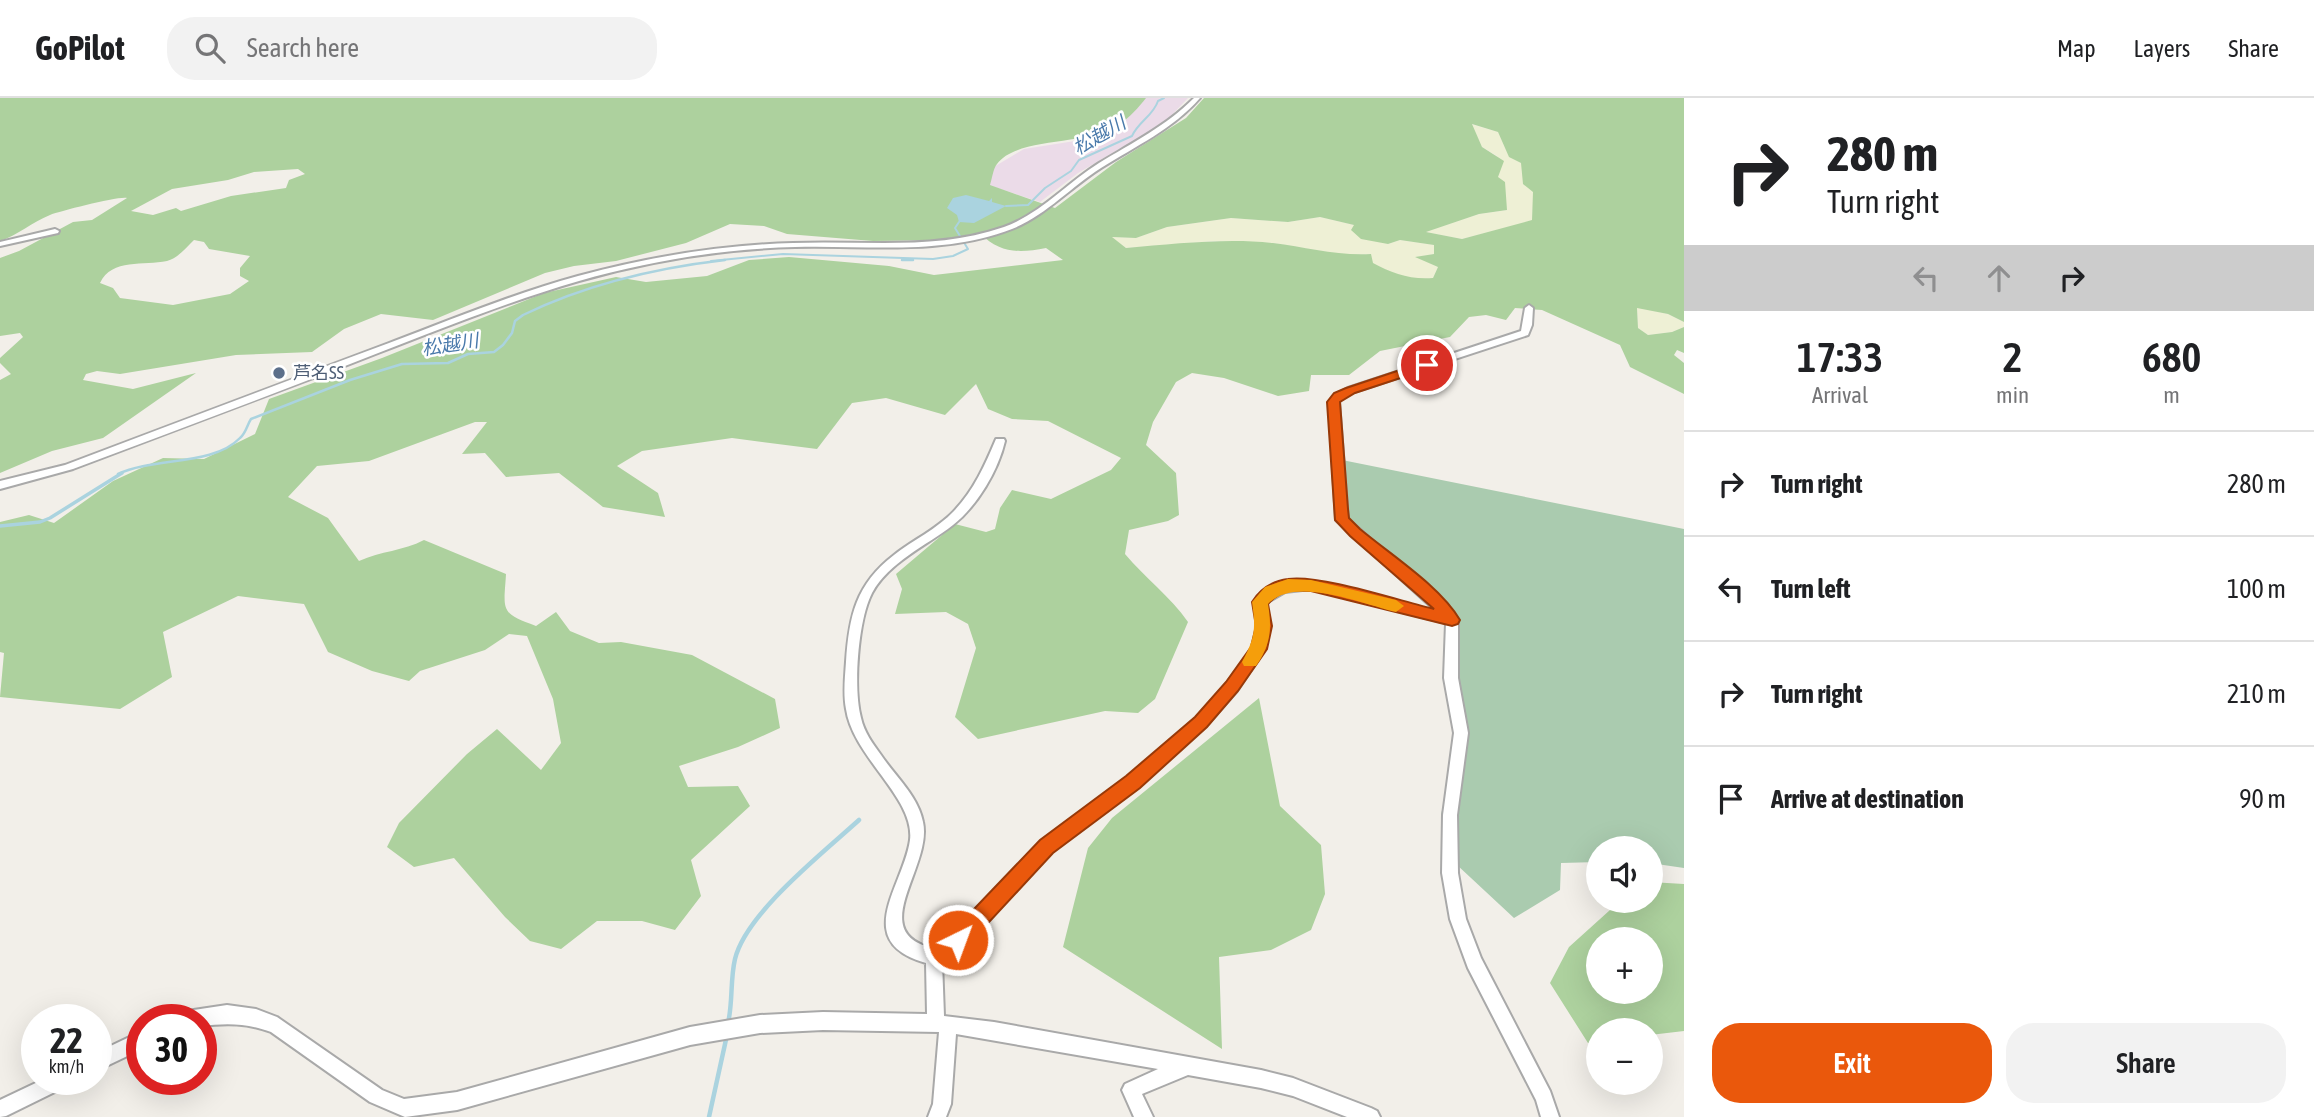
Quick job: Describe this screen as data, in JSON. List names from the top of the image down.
{
  "water": ["松越川"],
  "places": ["芦名SS"],
  "page": {
    "header": "GoPilot",
    "search": "Search here",
    "nav": ["Map", "Layers", "Share"],
    "turn": ["280 m", "Turn right"],
    "eta": [
      "17:33",
      "Arrival",
      "2",
      "min",
      "680",
      "m"
    ],
    "list": [
      {
        "name": "Turn right",
        "value": "280 m"
      },
      {
        "name": "Turn left",
        "value": "100 m"
      },
      {
        "name": "Turn right",
        "value": "210 m"
      },
      {
        "name": "Arrive at destination",
        "value": "90 m"
      }
    ],
    "map_buttons": ["+", "−"],
    "speed": "22 km/h",
    "limit": "30",
    "buttons": ["Exit", "Share"]
  }
}
